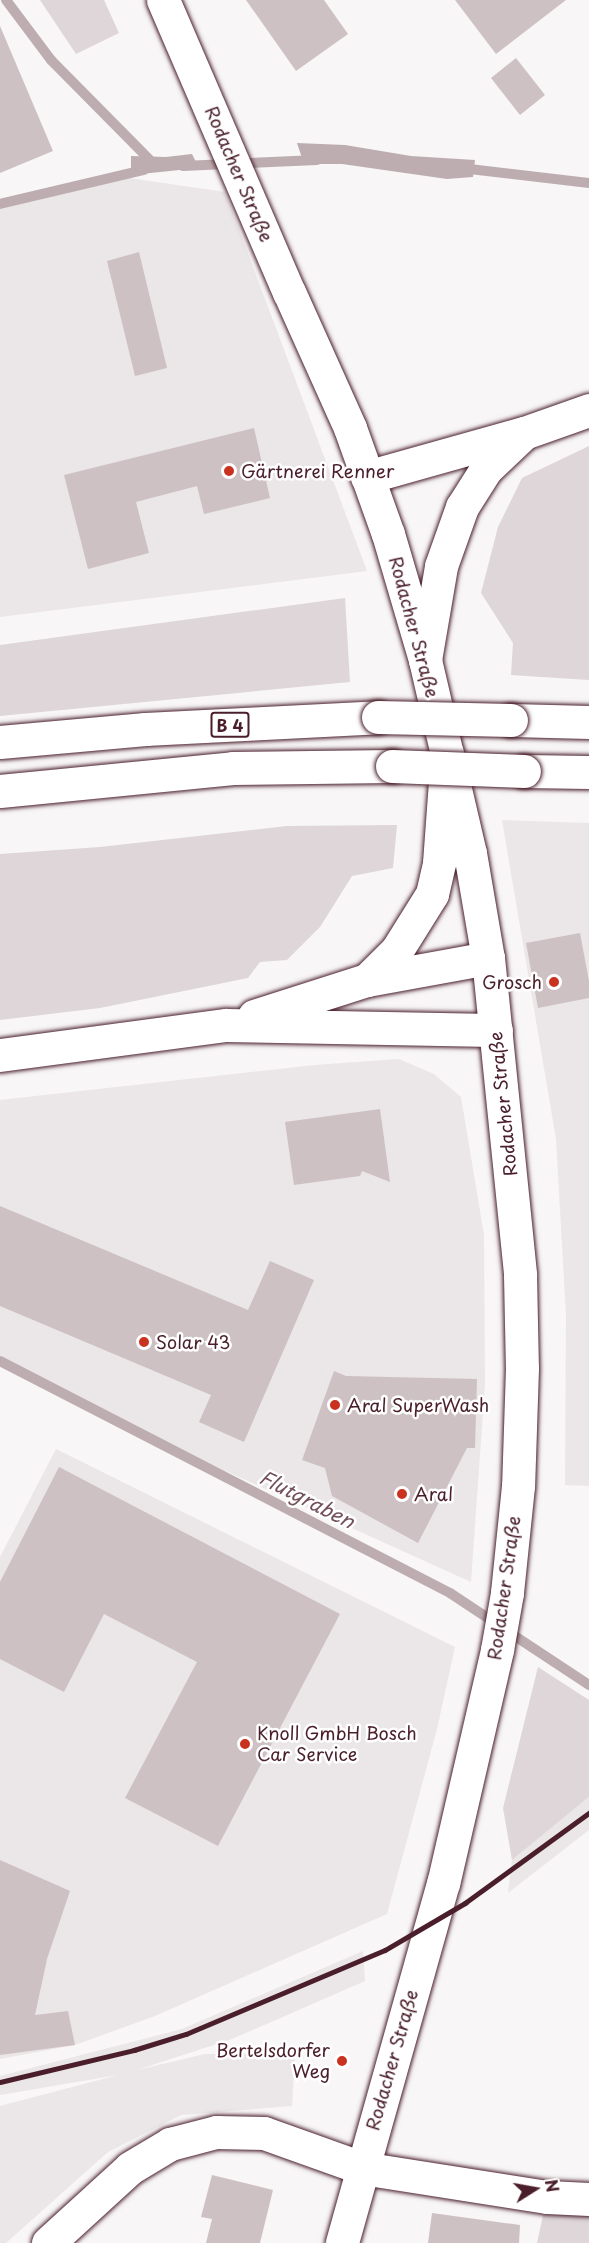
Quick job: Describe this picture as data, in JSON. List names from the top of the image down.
{
  "streets": {
    "main road": ["Rodacher Straße", "B 4"]
  },
  "water": ["Flutgraben"],
  "places": [
    "Gärtnerei Renner",
    "Grosch",
    "Solar 43",
    "Aral SuperWash",
    "Aral",
    "Knoll GmbH Bosch Car Service",
    "Bertelsdorfer Weg"
  ],
  "north": "right"
}
